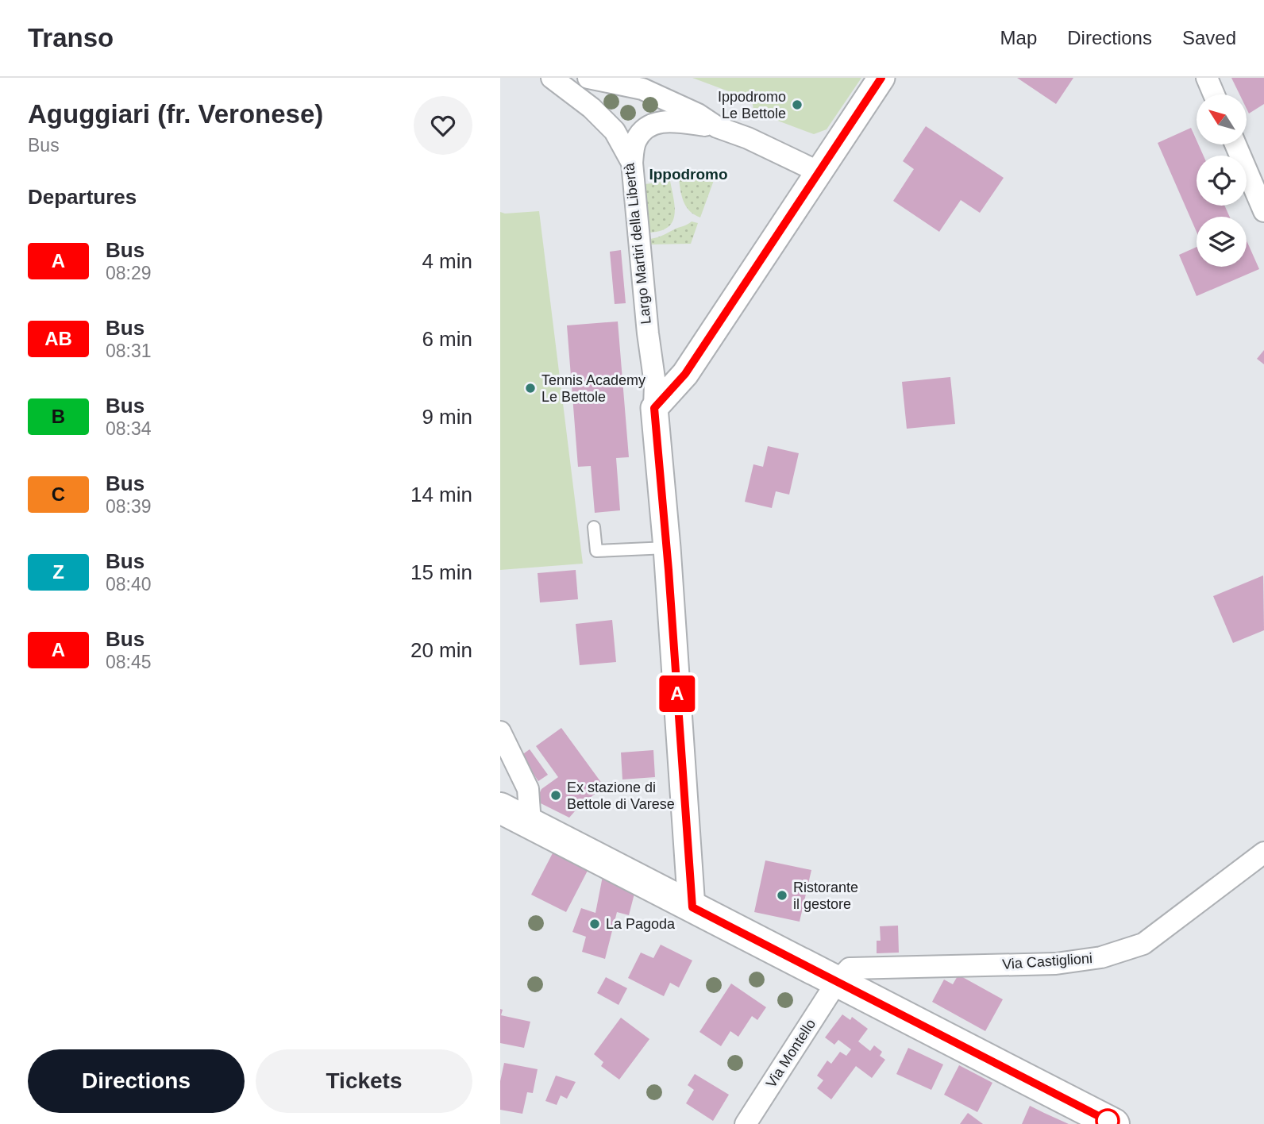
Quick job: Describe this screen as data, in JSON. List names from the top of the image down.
{
  "streets": {
    "street": ["Largo Martiri della Libertà", "Via Castiglioni", "Via Montello"]
  },
  "crossings": [
    ["Via Castiglioni", "Via Montello"]
  ],
  "districts": ["Ippodromo"],
  "places": [
    "Ippodromo Le Bettole",
    "Tennis Academy Le Bettole",
    "Ex stazione di Bettole di Varese",
    "Ristorante il gestore",
    "La Pagoda"
  ],
  "lines": ["bus line A"],
  "north": "top left",
  "page": {
    "header": "Transo",
    "nav": ["Map", "Directions", "Saved"],
    "heading": [
      ["Aguggiari (fr. Veronese)", "Bus"],
      "Departures"
    ],
    "on_map": "A",
    "list": [
      {
        "mark": "A",
        "name": "Bus",
        "note": "08:29",
        "value": "4 min"
      },
      {
        "mark": "AB",
        "name": "Bus",
        "note": "08:31",
        "value": "6 min"
      },
      {
        "mark": "B",
        "name": "Bus",
        "note": "08:34",
        "value": "9 min"
      },
      {
        "mark": "C",
        "name": "Bus",
        "note": "08:39",
        "value": "14 min"
      },
      {
        "mark": "Z",
        "name": "Bus",
        "note": "08:40",
        "value": "15 min"
      },
      {
        "mark": "A",
        "name": "Bus",
        "note": "08:45",
        "value": "20 min"
      }
    ],
    "buttons": ["Directions", "Tickets"]
  }
}
